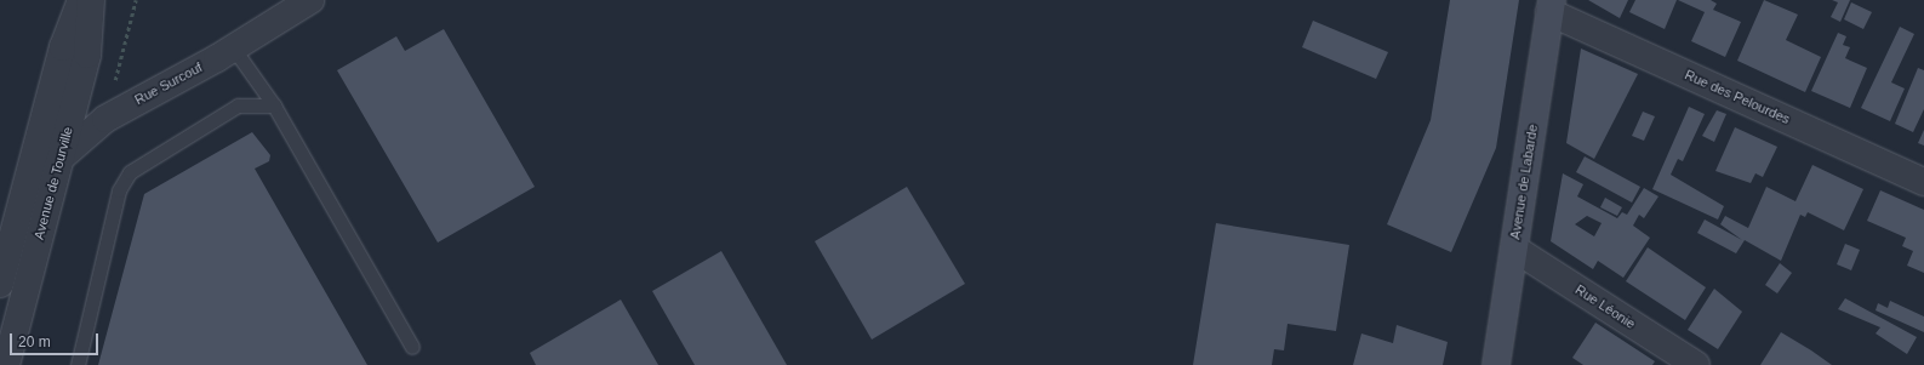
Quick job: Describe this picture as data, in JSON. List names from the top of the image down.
{
  "streets": {
    "main road": ["Avenue de Labarde"],
    "street": [
      "Rue Surcouf",
      "Rue des Pelourdes",
      "Avenue de Tourville",
      "Rue Léonie"
    ]
  },
  "crossings": [
    ["Rue Surcouf", "Avenue de Tourville"],
    ["Rue des Pelourdes", "Avenue de Labarde"],
    ["Avenue de Labarde", "Rue Léonie"]
  ],
  "scale_bar": "20 m"
}
